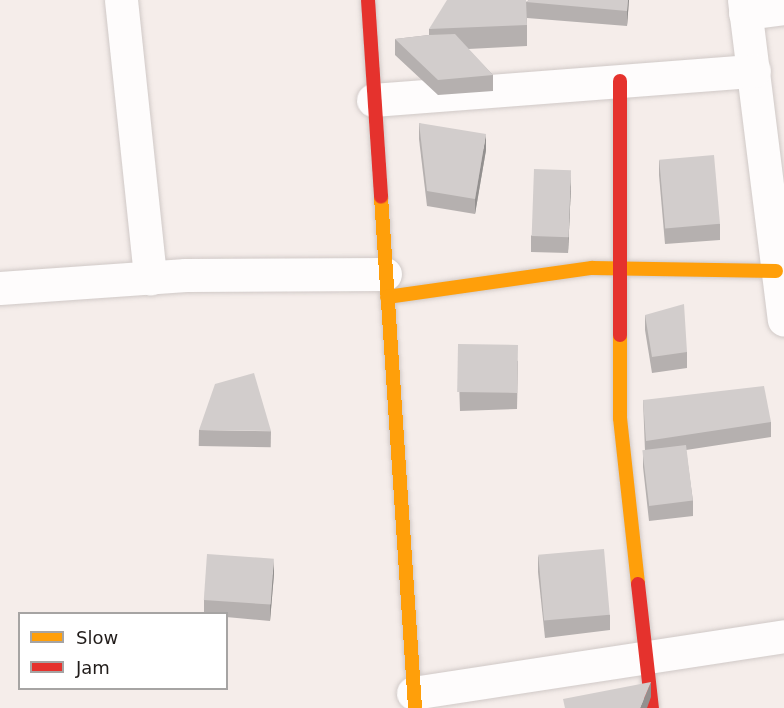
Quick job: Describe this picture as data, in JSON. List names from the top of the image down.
{
  "legend": ["Slow", "Jam"]
}
